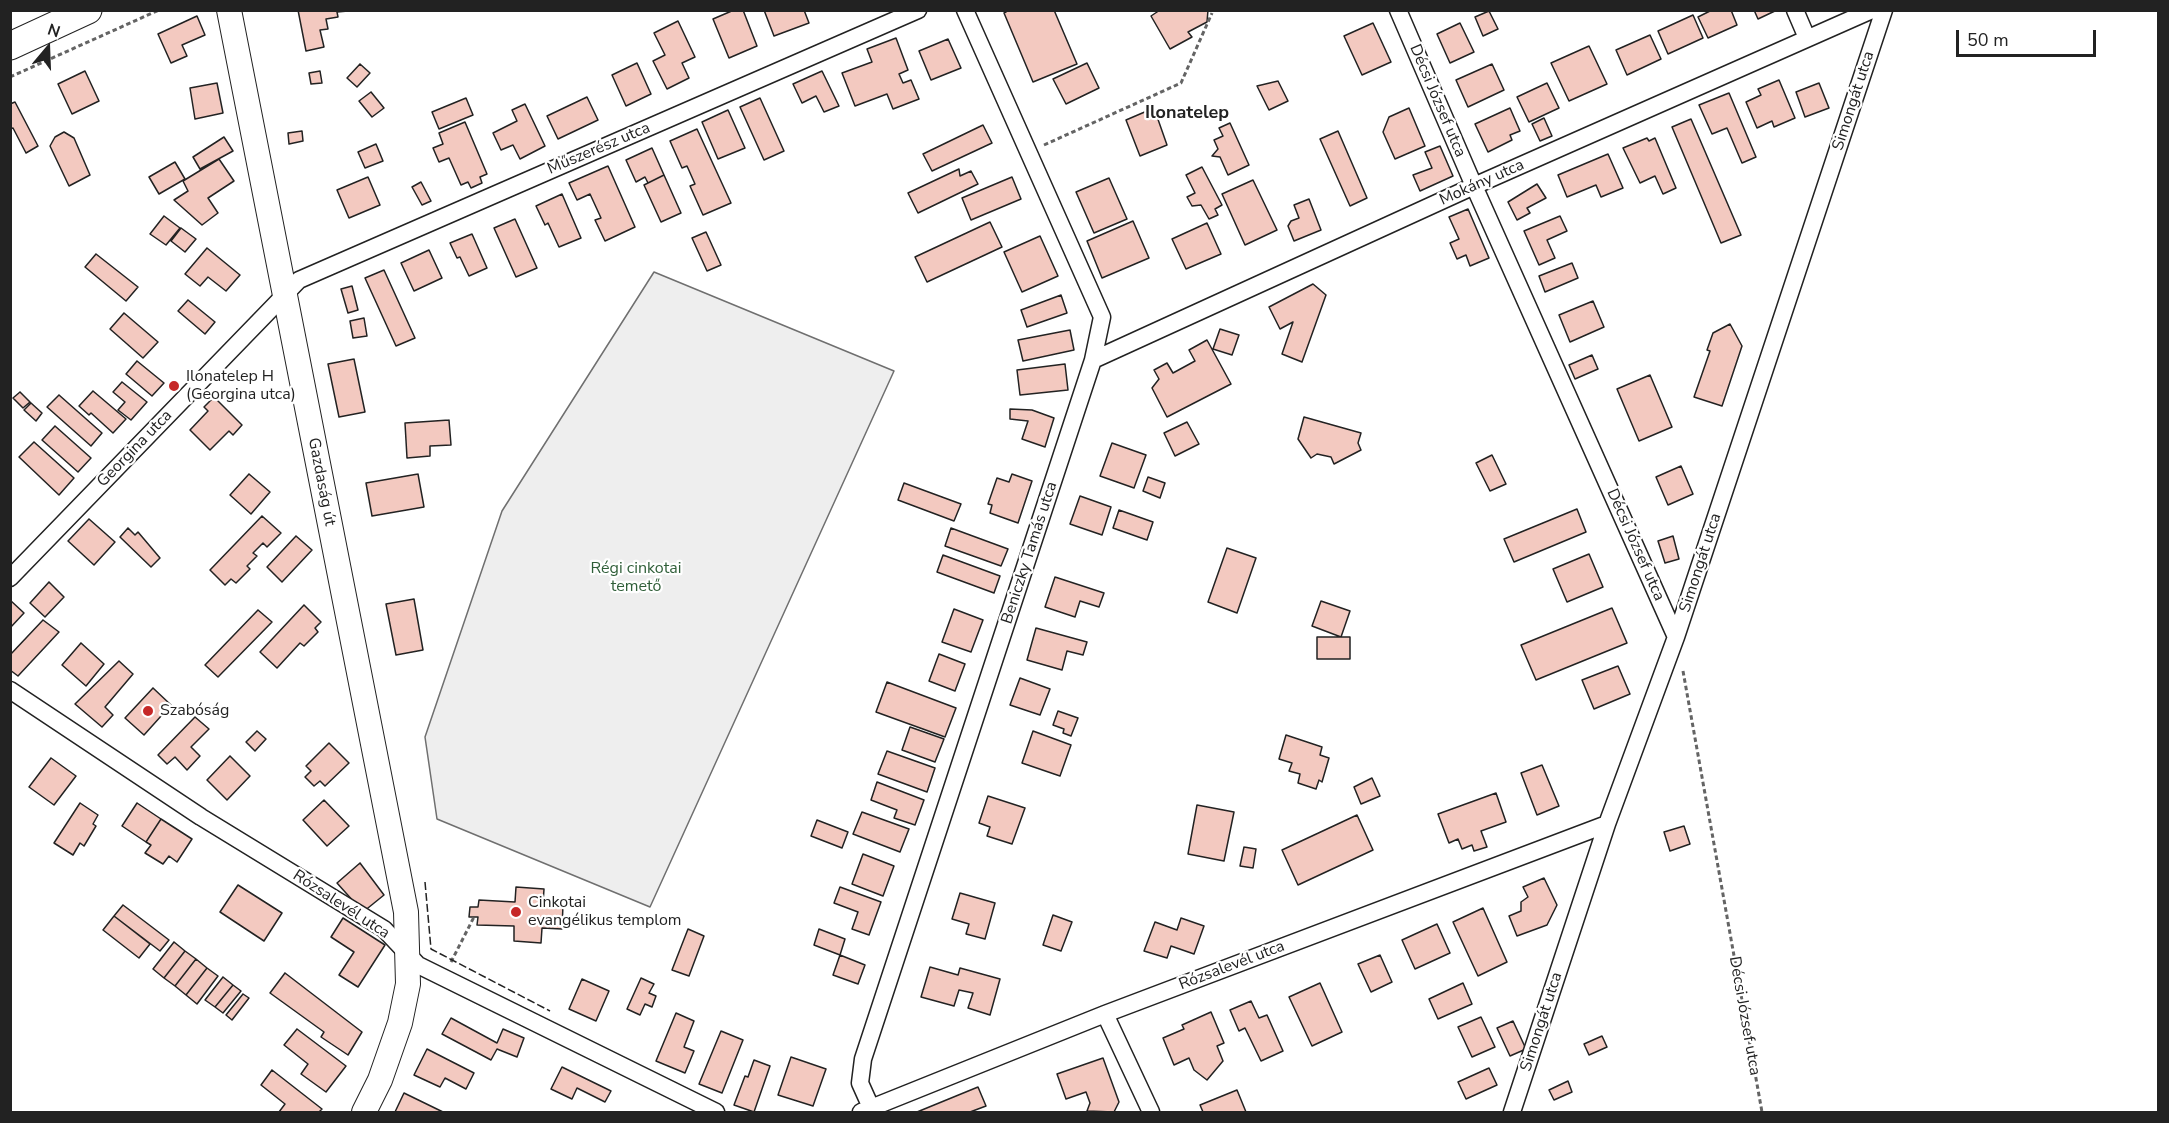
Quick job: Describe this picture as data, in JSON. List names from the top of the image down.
{
  "streets": {
    "street": [
      "Décsi József utca",
      "Simongát utca",
      "Műszerész utca",
      "Mokány utca",
      "Georgina utca",
      "Gazdaság út",
      "Beniczky Tamás utca",
      "Rózsalevél utca"
    ]
  },
  "crossings": [
    ["Décsi József utca", "Simongát utca"],
    ["Décsi József utca", "Mokány utca"],
    ["Simongát utca", "Rózsalevél utca"],
    ["Műszerész utca", "Georgina utca"],
    ["Műszerész utca", "Gazdaság út"],
    ["Mokány utca", "Beniczky Tamás utca"],
    ["Georgina utca", "Gazdaság út"],
    ["Gazdaság út", "Rózsalevél utca"],
    ["Beniczky Tamás utca", "Rózsalevél utca"]
  ],
  "districts": ["Ilonatelep"],
  "parks": ["Régi cinkotai temető"],
  "places": ["Ilonatelep H (Georgina utca)", "Szabóság", "Cinkotai evangélikus templom"],
  "scale_bar": "50 m",
  "north": "top"
}
